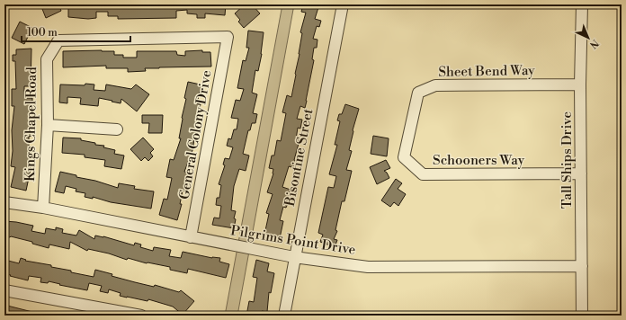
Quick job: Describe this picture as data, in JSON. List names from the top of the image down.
{
  "streets": {
    "street": [
      "Sheet Bend Way",
      "Kings Chapel Road",
      "General Colony Drive",
      "Bisontine Street",
      "Schooners Way",
      "Tall Ships Drive",
      "Pilgrims Point Drive"
    ]
  },
  "crossings": [
    ["Sheet Bend Way", "Schooners Way"],
    ["Sheet Bend Way", "Tall Ships Drive"],
    ["Kings Chapel Road", "General Colony Drive"],
    ["Kings Chapel Road", "Pilgrims Point Drive"],
    ["General Colony Drive", "Pilgrims Point Drive"],
    ["Bisontine Street", "Pilgrims Point Drive"],
    ["Schooners Way", "Tall Ships Drive"],
    ["Tall Ships Drive", "Pilgrims Point Drive"]
  ],
  "scale_bar": "100 m",
  "north": "bottom right"
}
